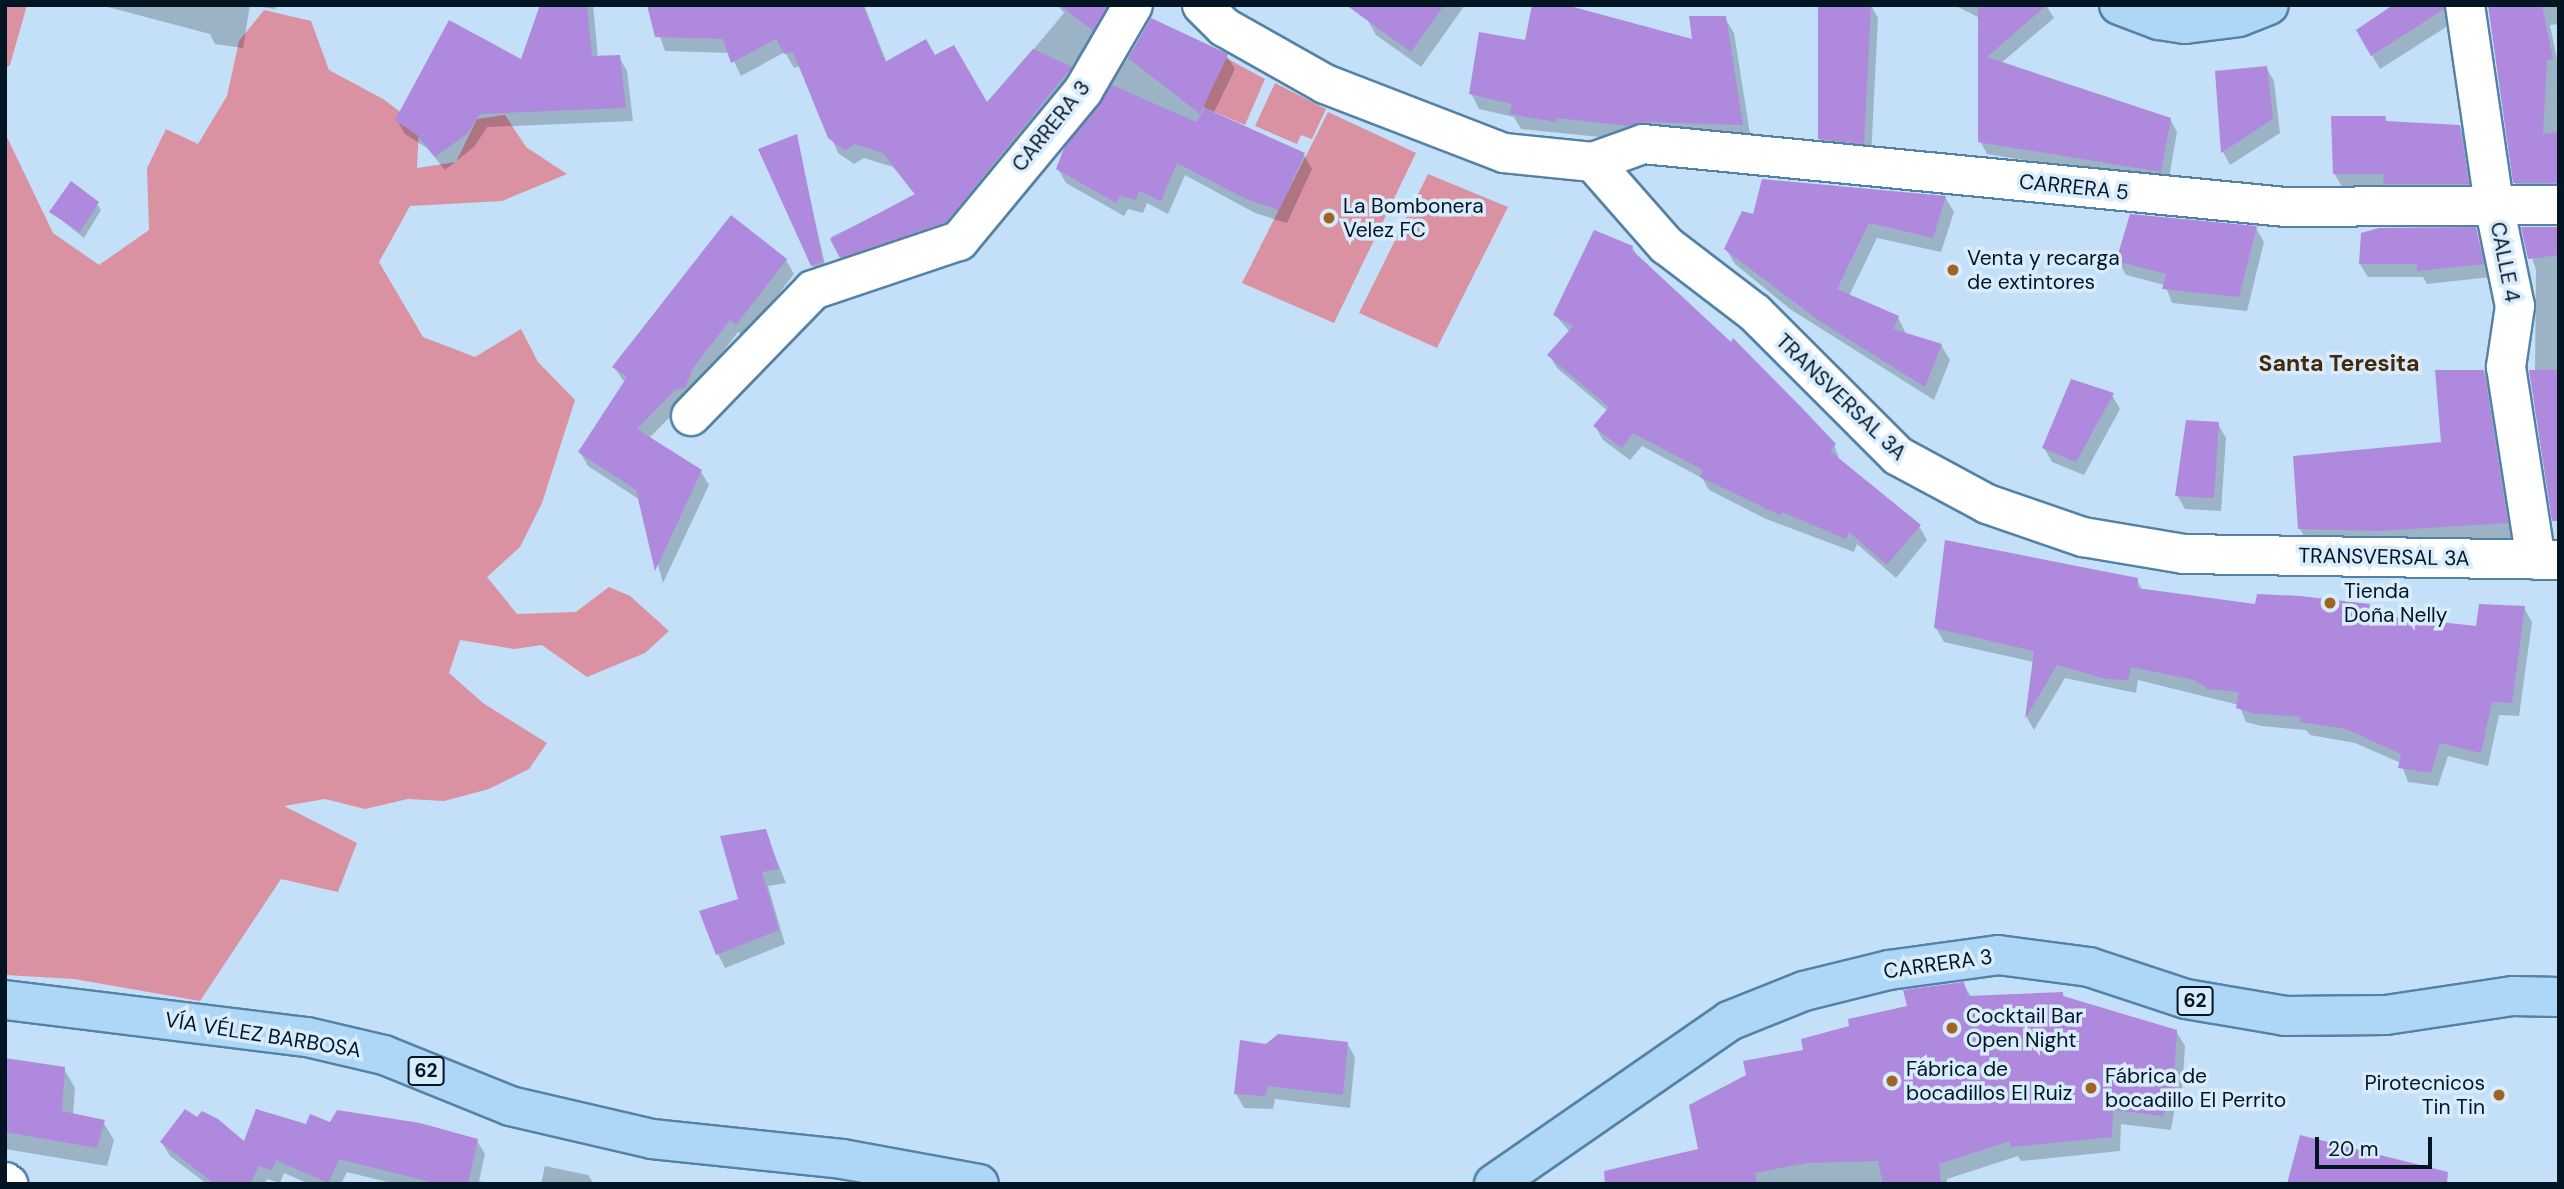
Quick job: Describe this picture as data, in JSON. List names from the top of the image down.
{
  "streets": {
    "main road": ["CARRERA 3", "62", "VÍA VÉLEZ BARBOSA"],
    "street": ["CARRERA 5", "CALLE 4", "TRANSVERSAL 3A"]
  },
  "crossings": [
    ["CARRERA 5", "CALLE 4"],
    ["CARRERA 5", "TRANSVERSAL 3A"],
    ["CALLE 4", "TRANSVERSAL 3A"]
  ],
  "districts": ["Santa Teresita"],
  "places": [
    "La Bombonera Velez FC",
    "Venta y recarga de extintores",
    "Tienda Doña Nelly",
    "Cocktail Bar Open Night",
    "Fábrica de bocadillos El Ruiz",
    "Fábrica de bocadillo El Perrito",
    "Pirotecnicos Tin Tin"
  ],
  "scale_bar": "20 m"
}
